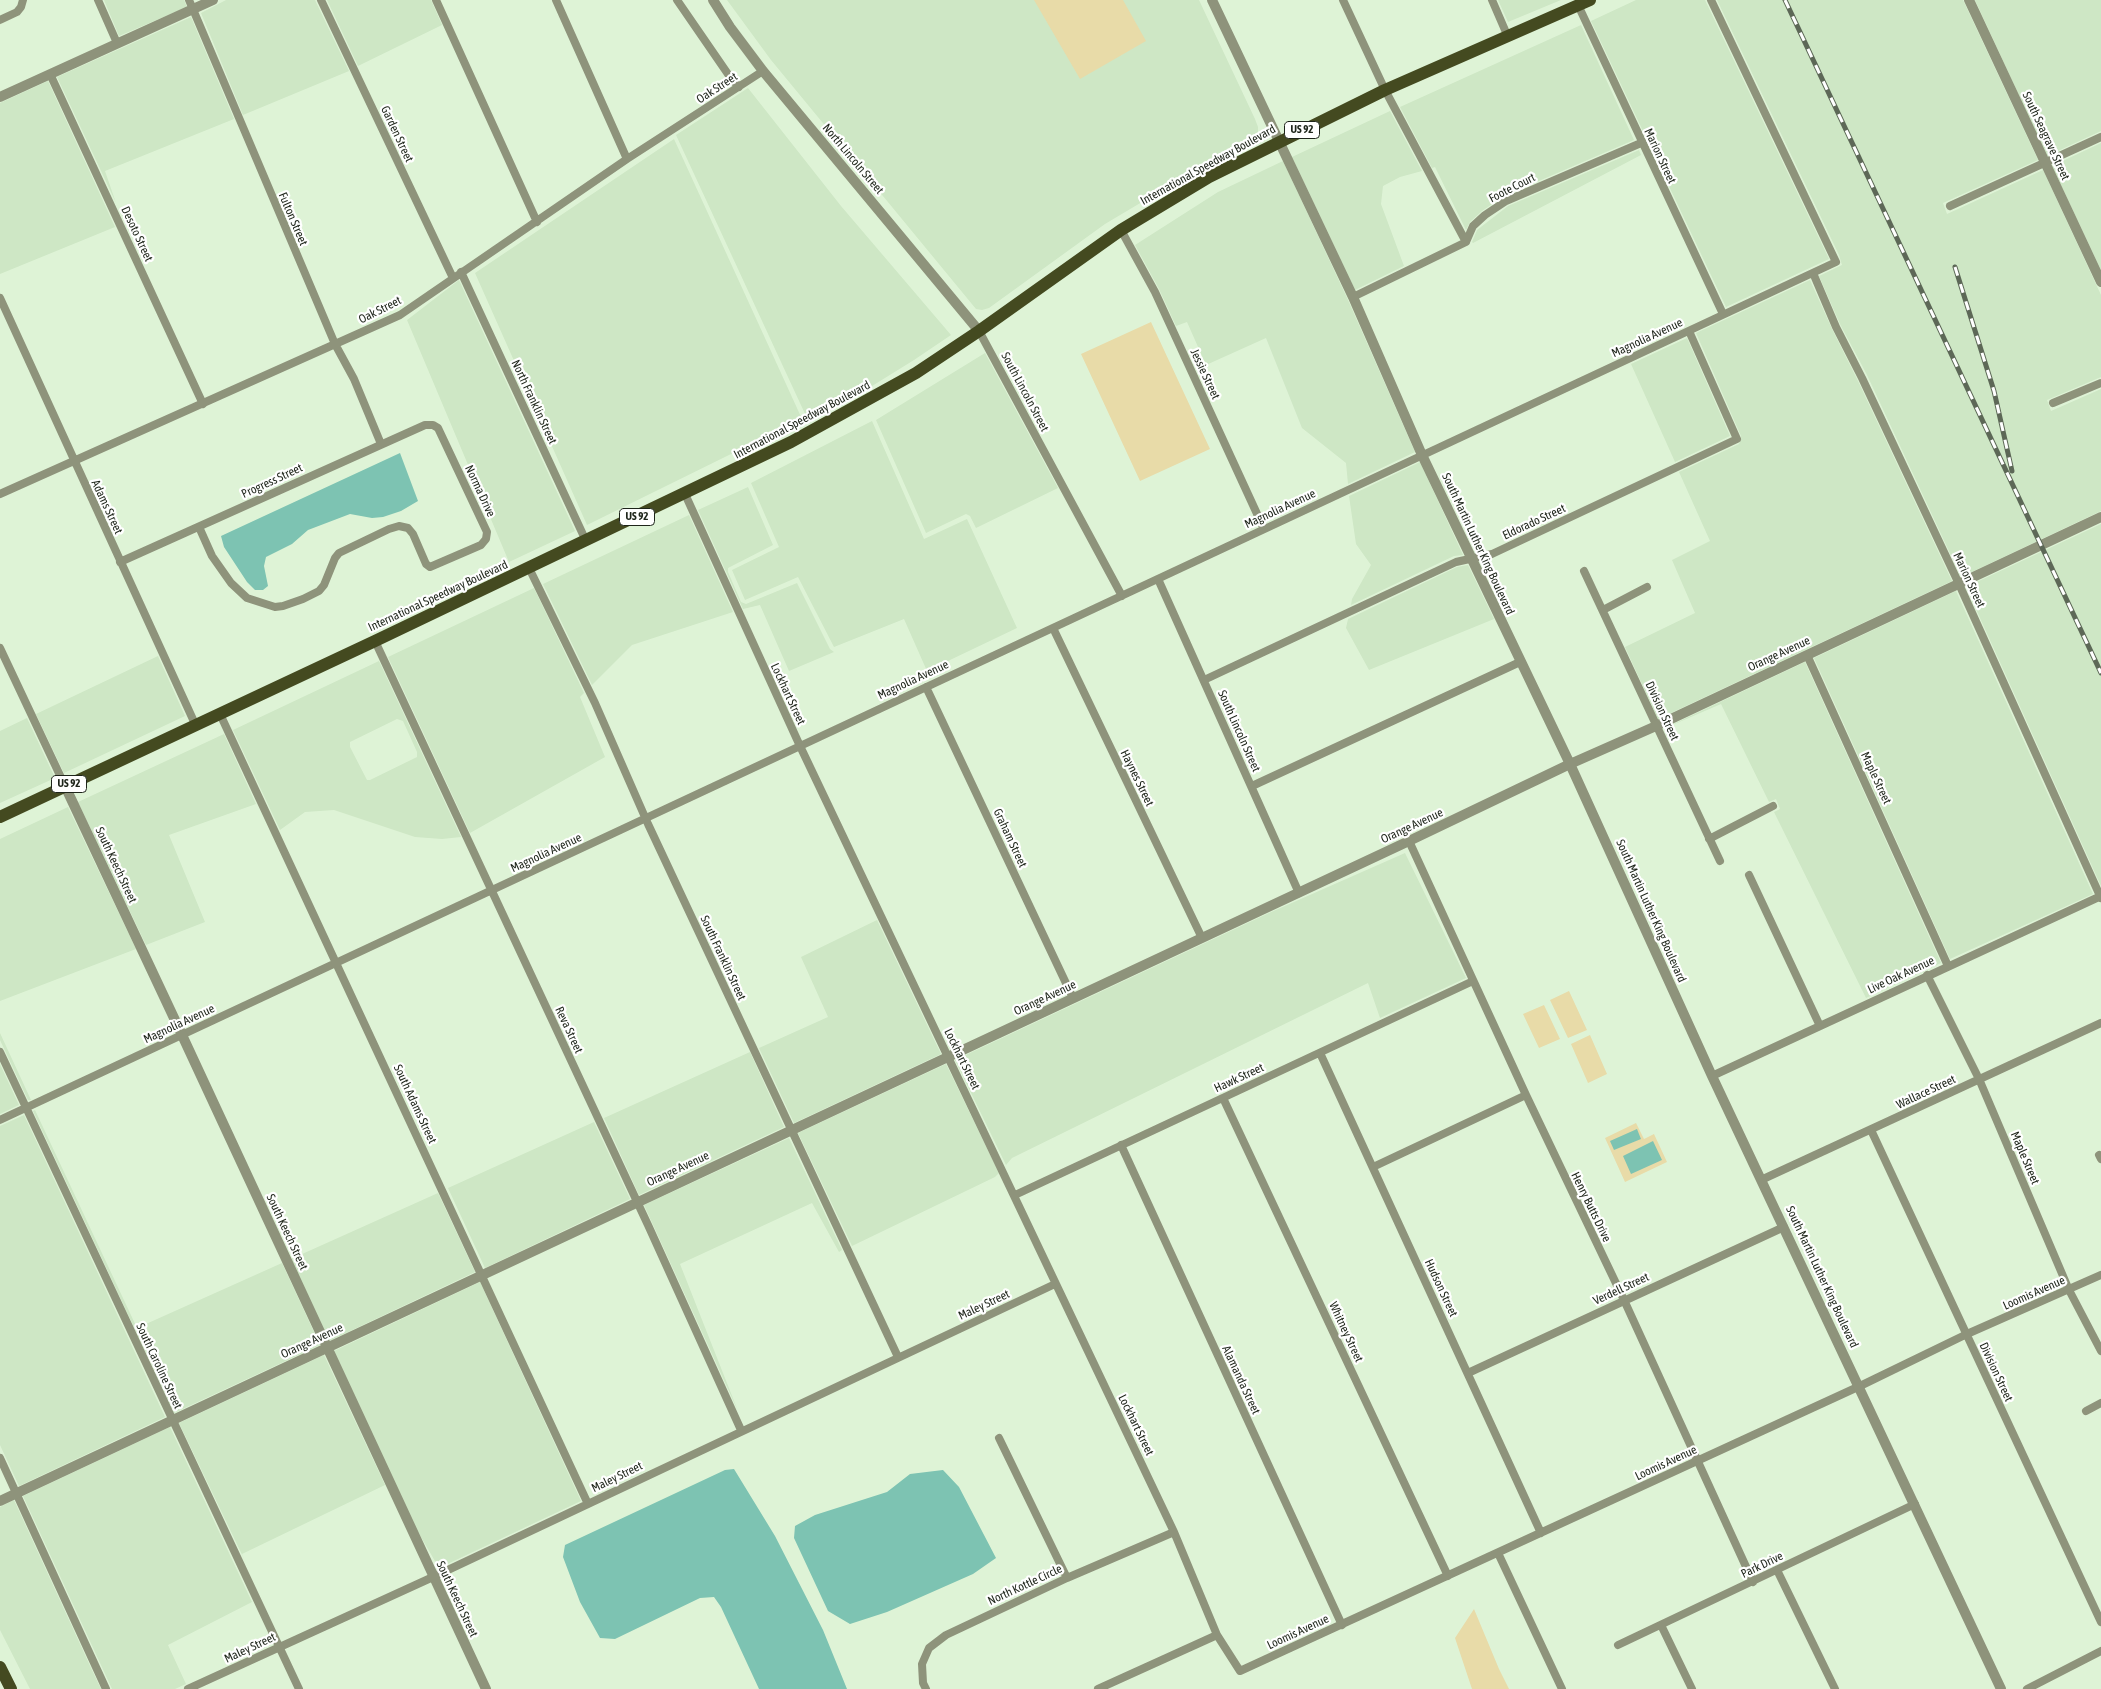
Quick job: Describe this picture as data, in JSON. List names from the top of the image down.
{
  "streets": {
    "main road": ["US 92", "International Speedway Boulevard"],
    "street": [
      "Oak Street",
      "Garden Street",
      "South Seagrave Street",
      "Marion Street",
      "North Lincoln Street",
      "Foote Court",
      "Fulton Street",
      "Desoto Street",
      "Magnolia Avenue",
      "Jessie Street",
      "South Lincoln Street",
      "North Franklin Street",
      "Progress Street",
      "Norma Drive",
      "Adams Street",
      "Eldorado Street",
      "South Martin Luther King Boulevard",
      "Orange Avenue",
      "Lockhart Street",
      "Division Street",
      "Haynes Street",
      "Maple Street",
      "Graham Street",
      "South Keech Street",
      "South Franklin Street",
      "Live Oak Avenue",
      "Reva Street",
      "Hawk Street",
      "Wallace Street",
      "South Adams Street",
      "Henry Butts Drive",
      "Hudson Street",
      "Verdell Street",
      "Loomis Avenue",
      "Maley Street",
      "Whitney Street",
      "South Caroline Street",
      "Alamanda Street",
      "Park Drive",
      "North Kottle Circle"
    ]
  },
  "crossings": [
    ["Oak Street", "Garden Street"],
    ["Oak Street", "North Lincoln Street"],
    ["Oak Street", "Fulton Street"],
    ["Oak Street", "Desoto Street"],
    ["Oak Street", "North Franklin Street"],
    ["Oak Street", "Adams Street"],
    ["Marion Street", "International Speedway Boulevard"],
    ["Marion Street", "Foote Court"],
    ["Marion Street", "Magnolia Avenue"],
    ["Marion Street", "Orange Avenue"],
    ["Marion Street", "Live Oak Avenue"],
    ["North Lincoln Street", "International Speedway Boulevard"],
    ["North Lincoln Street", "South Lincoln Street"],
    ["International Speedway Boulevard", "Jessie Street"],
    ["International Speedway Boulevard", "South Lincoln Street"],
    ["International Speedway Boulevard", "North Franklin Street"],
    ["International Speedway Boulevard", "Adams Street"],
    ["International Speedway Boulevard", "South Martin Luther King Boulevard"],
    ["International Speedway Boulevard", "Lockhart Street"],
    ["International Speedway Boulevard", "South Keech Street"],
    ["International Speedway Boulevard", "South Franklin Street"],
    ["International Speedway Boulevard", "Reva Street"],
    ["International Speedway Boulevard", "South Adams Street"],
    ["Fulton Street", "Progress Street"],
    ["Magnolia Avenue", "Jessie Street"],
    ["Magnolia Avenue", "South Lincoln Street"],
    ["Magnolia Avenue", "Eldorado Street"],
    ["Magnolia Avenue", "South Martin Luther King Boulevard"],
    ["Magnolia Avenue", "Lockhart Street"],
    ["Magnolia Avenue", "Haynes Street"],
    ["Magnolia Avenue", "Graham Street"],
    ["Magnolia Avenue", "South Keech Street"],
    ["Magnolia Avenue", "South Franklin Street"],
    ["Magnolia Avenue", "Reva Street"],
    ["Magnolia Avenue", "South Adams Street"],
    ["Magnolia Avenue", "South Caroline Street"],
    ["South Lincoln Street", "Eldorado Street"],
    ["South Lincoln Street", "Orange Avenue"],
    ["Progress Street", "Norma Drive"],
    ["Progress Street", "Adams Street"],
    ["Eldorado Street", "South Martin Luther King Boulevard"],
    ["South Martin Luther King Boulevard", "Orange Avenue"],
    ["South Martin Luther King Boulevard", "Live Oak Avenue"],
    ["South Martin Luther King Boulevard", "Wallace Street"],
    ["South Martin Luther King Boulevard", "Verdell Street"],
    ["South Martin Luther King Boulevard", "Loomis Avenue"],
    ["South Martin Luther King Boulevard", "Park Drive"],
    ["Orange Avenue", "Lockhart Street"],
    ["Orange Avenue", "Division Street"],
    ["Orange Avenue", "Haynes Street"],
    ["Orange Avenue", "Maple Street"],
    ["Orange Avenue", "Graham Street"],
    ["Orange Avenue", "South Keech Street"],
    ["Orange Avenue", "South Franklin Street"],
    ["Orange Avenue", "Reva Street"],
    ["Orange Avenue", "South Adams Street"],
    ["Orange Avenue", "Henry Butts Drive"],
    ["Orange Avenue", "South Caroline Street"],
    ["Lockhart Street", "Hawk Street"],
    ["Lockhart Street", "Loomis Avenue"],
    ["Lockhart Street", "Maley Street"],
    ["Lockhart Street", "North Kottle Circle"],
    ["Division Street", "Wallace Street"],
    ["Division Street", "Loomis Avenue"],
    ["Maple Street", "Live Oak Avenue"],
    ["Maple Street", "Wallace Street"],
    ["Maple Street", "Loomis Avenue"],
    ["South Keech Street", "Maley Street"],
    ["South Franklin Street", "Maley Street"],
    ["Reva Street", "Maley Street"],
    ["Hawk Street", "Henry Butts Drive"],
    ["Hawk Street", "Hudson Street"],
    ["Hawk Street", "Whitney Street"],
    ["Hawk Street", "Alamanda Street"],
    ["South Adams Street", "Maley Street"],
    ["Henry Butts Drive", "Verdell Street"],
    ["Henry Butts Drive", "Loomis Avenue"],
    ["Henry Butts Drive", "Park Drive"],
    ["Hudson Street", "Verdell Street"],
    ["Hudson Street", "Loomis Avenue"],
    ["Loomis Avenue", "Whitney Street"],
    ["Loomis Avenue", "Alamanda Street"],
    ["Maley Street", "South Caroline Street"]
  ]
}
